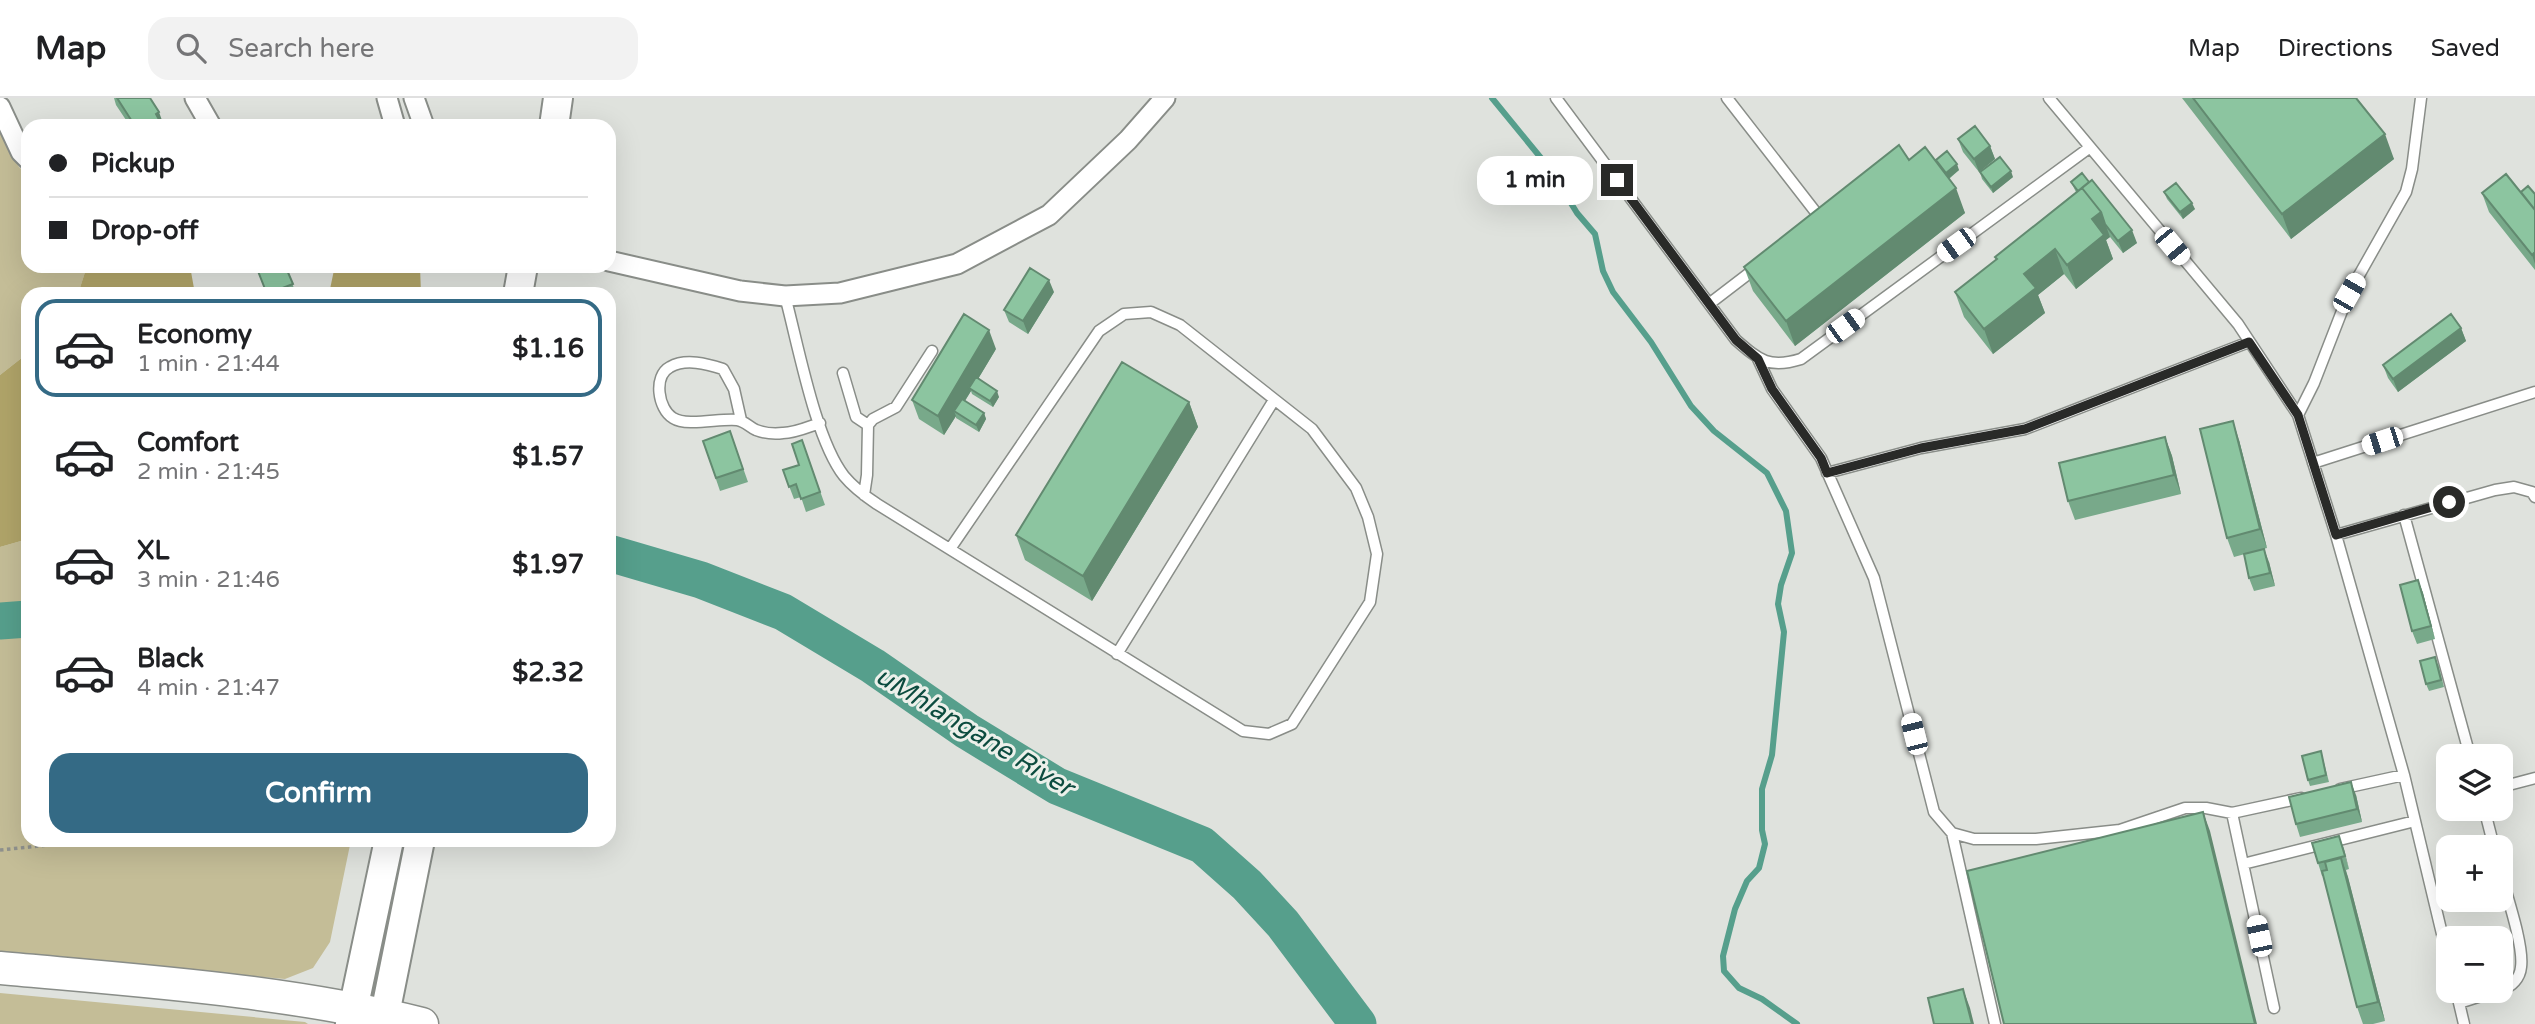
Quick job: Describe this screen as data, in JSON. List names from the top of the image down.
{
  "water": ["uMhlangane River"],
  "page": {
    "header": "Map",
    "search": "Search here",
    "nav": ["Map", "Directions", "Saved"],
    "banner": ["Pickup", "Drop-off"],
    "bubble": "1 min",
    "list": [
      {
        "name": "Economy",
        "note": "1 min · 21:44",
        "value": "$1.16"
      },
      {
        "name": "Comfort",
        "note": "2 min · 21:45",
        "value": "$1.57"
      },
      {
        "name": "XL",
        "note": "3 min · 21:46",
        "value": "$1.97"
      },
      {
        "name": "Black",
        "note": "4 min · 21:47",
        "value": "$2.32"
      }
    ],
    "buttons": "Confirm",
    "map_buttons": ["+", "−"]
  }
}
